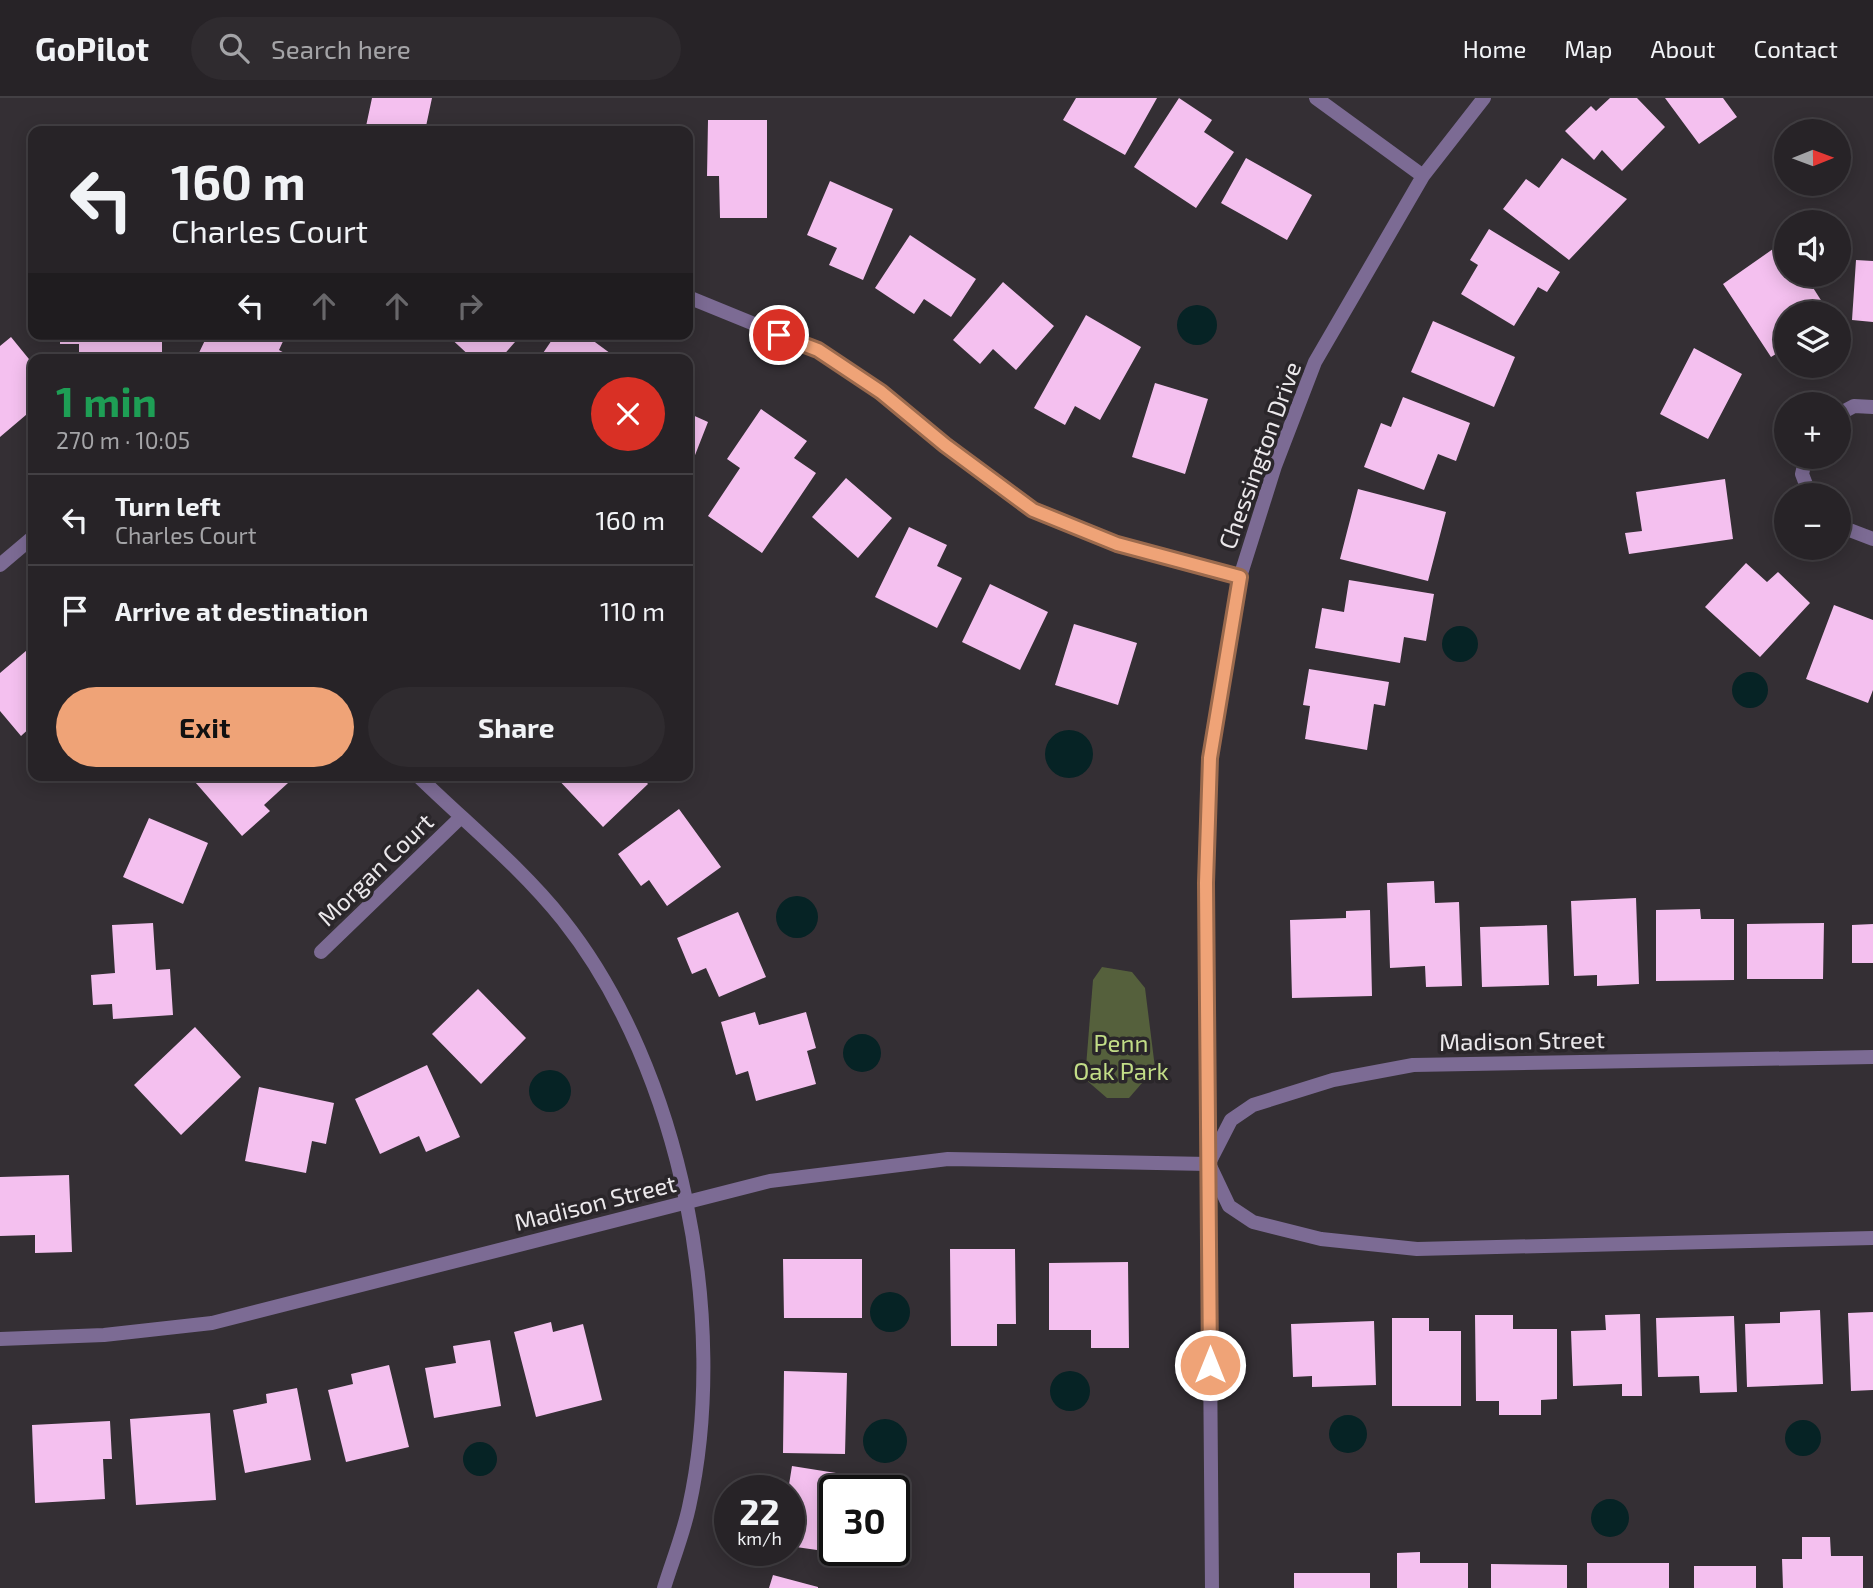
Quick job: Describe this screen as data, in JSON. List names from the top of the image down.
{
  "streets": {
    "street": ["Chessington Drive", "Morgan Court", "Madison Street"]
  },
  "crossings": [
    ["Chessington Drive", "Madison Street"]
  ],
  "parks": ["Penn Oak Park"],
  "north": "right",
  "page": {
    "header": "GoPilot",
    "search": "Search here",
    "nav": [
      "Home",
      "Map",
      "About",
      "Contact"
    ],
    "map_buttons": ["+", "−"],
    "turn": ["160 m", "Charles Court"],
    "heading": ["1 min", "270 m · 10:05"],
    "list": [
      {
        "name": "Turn left",
        "note": "Charles Court",
        "value": "160 m"
      },
      {
        "name": "Arrive at destination",
        "value": "110 m"
      }
    ],
    "buttons": ["Exit", "Share"],
    "speed": "22 km/h",
    "limit": "30"
  }
}
